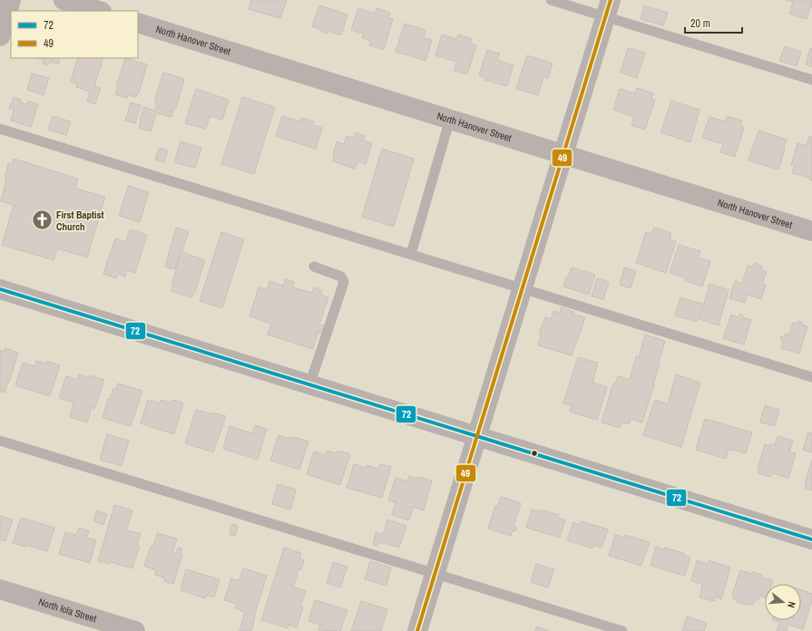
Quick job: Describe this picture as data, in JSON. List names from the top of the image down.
{
  "streets": {
    "street": ["North Hanover Street", "North Iola Street"]
  },
  "places": {
    "church": ["First Baptist Church"]
  },
  "lines": ["transit line 49", "transit line 72"],
  "legend": ["72", "49"],
  "scale_bar": "20 m",
  "north": "right"
}
